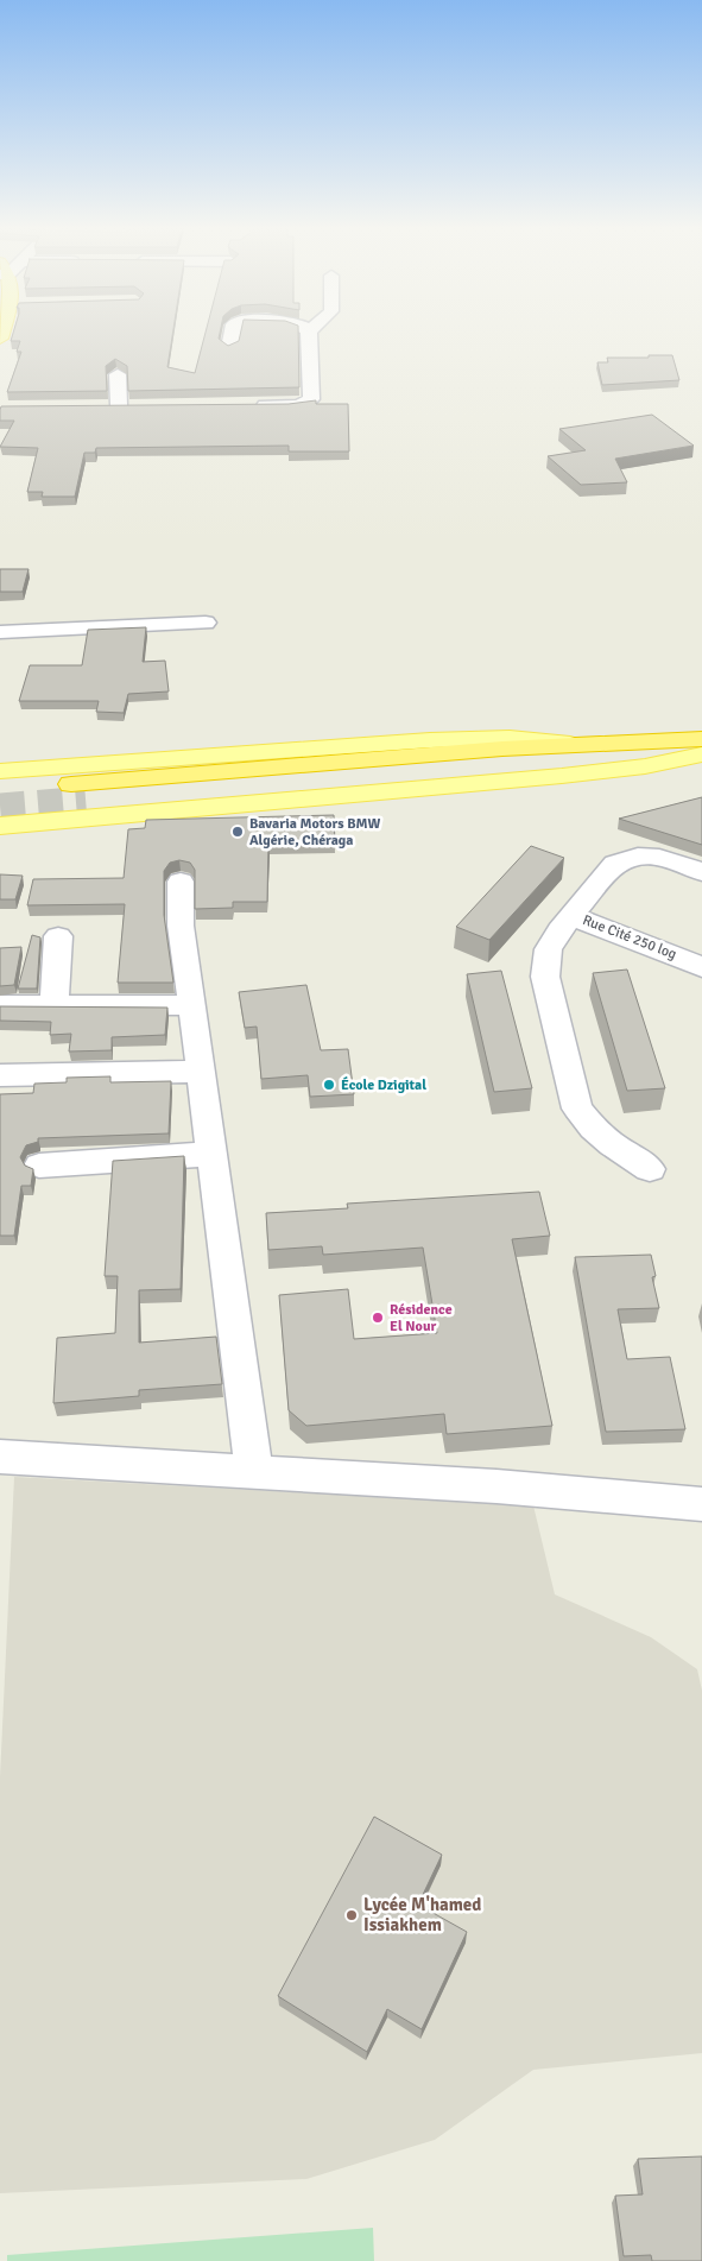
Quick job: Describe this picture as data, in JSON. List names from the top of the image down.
{
  "streets": {
    "street": ["Rue Cité 250 log"]
  },
  "places": [
    "Bavaria Motors BMW Algérie, Chéraga",
    "École Dzigital",
    "Résidence El Nour",
    "Lycée M'hamed Issiakhem"
  ]
}
